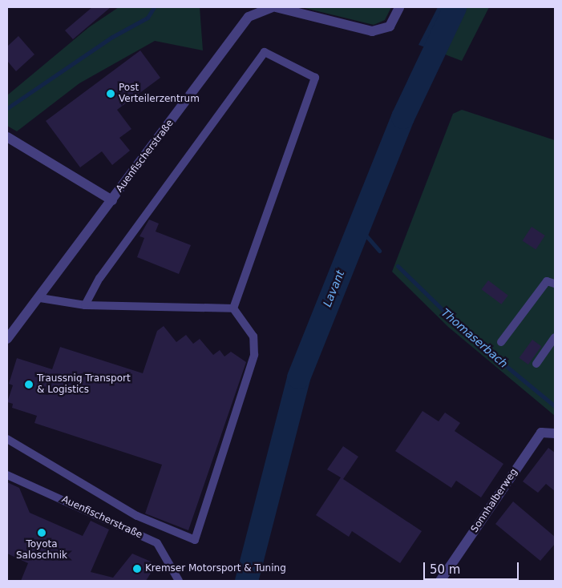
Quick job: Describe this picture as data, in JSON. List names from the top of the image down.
{
  "streets": {
    "street": ["Auenfischerstraße", "Sonnhalberweg"]
  },
  "water": ["Lavant", "Thomaserbach"],
  "places": [
    "Post Verteilerzentrum",
    "Traussnig Transport & Logistics",
    "Toyota Saloschnik",
    "Kremser Motorsport & Tuning"
  ],
  "scale_bar": "50 m"
}
